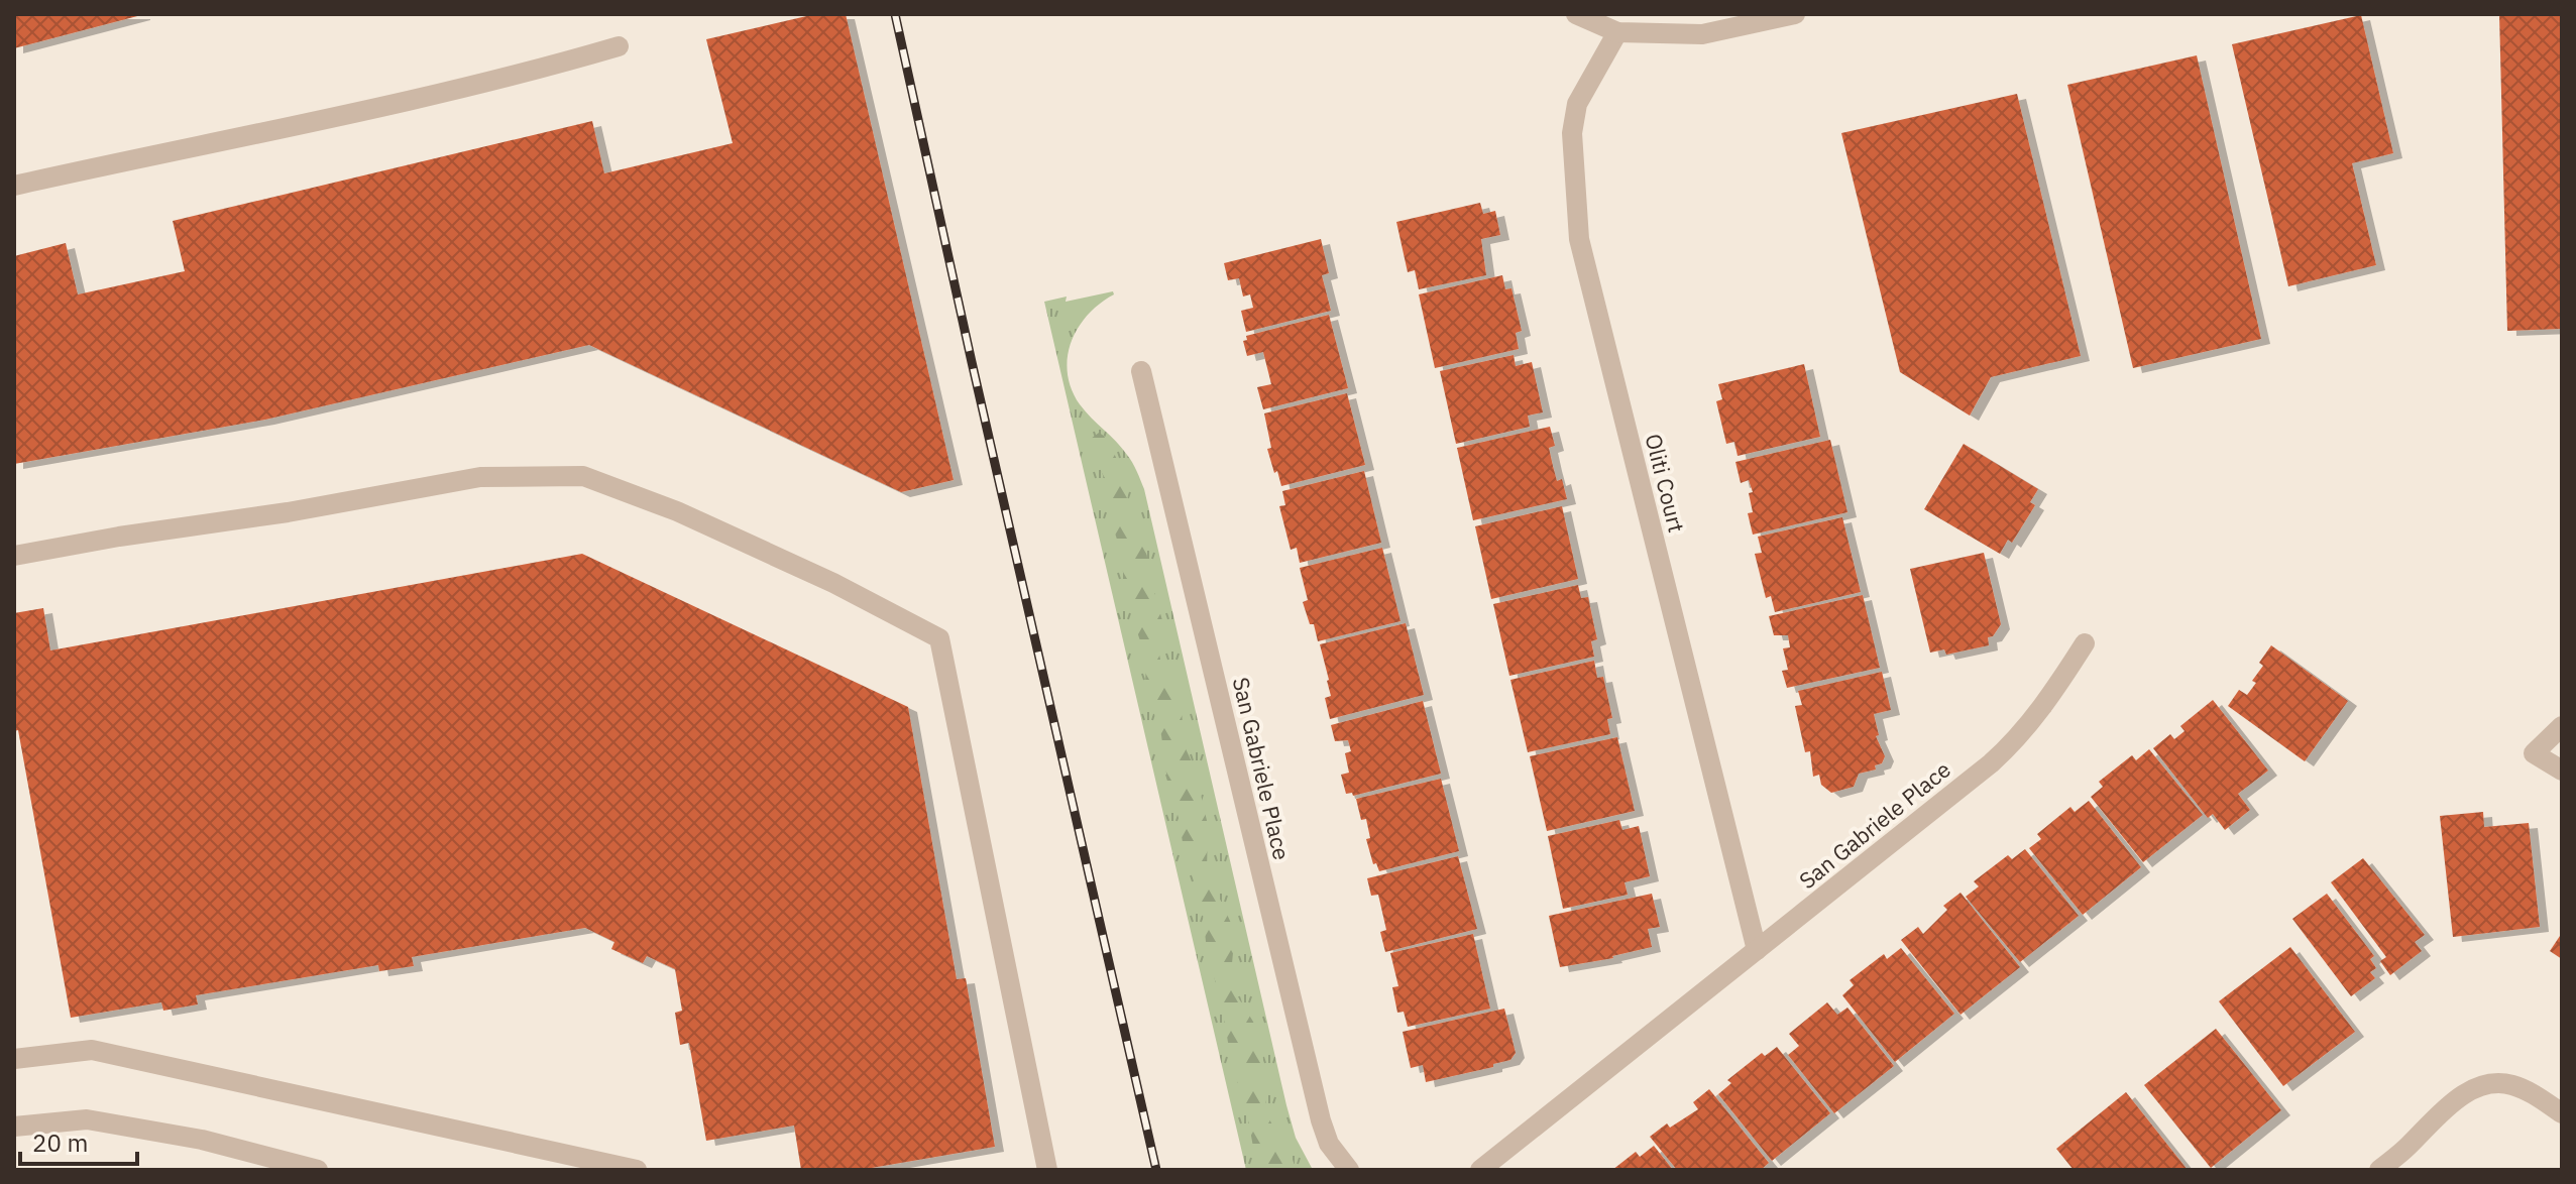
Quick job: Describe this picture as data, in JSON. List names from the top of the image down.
{
  "streets": {
    "street": ["Oliti Court", "San Gabriele Place"]
  },
  "crossings": [
    ["Oliti Court", "San Gabriele Place"]
  ],
  "scale_bar": "20 m"
}
